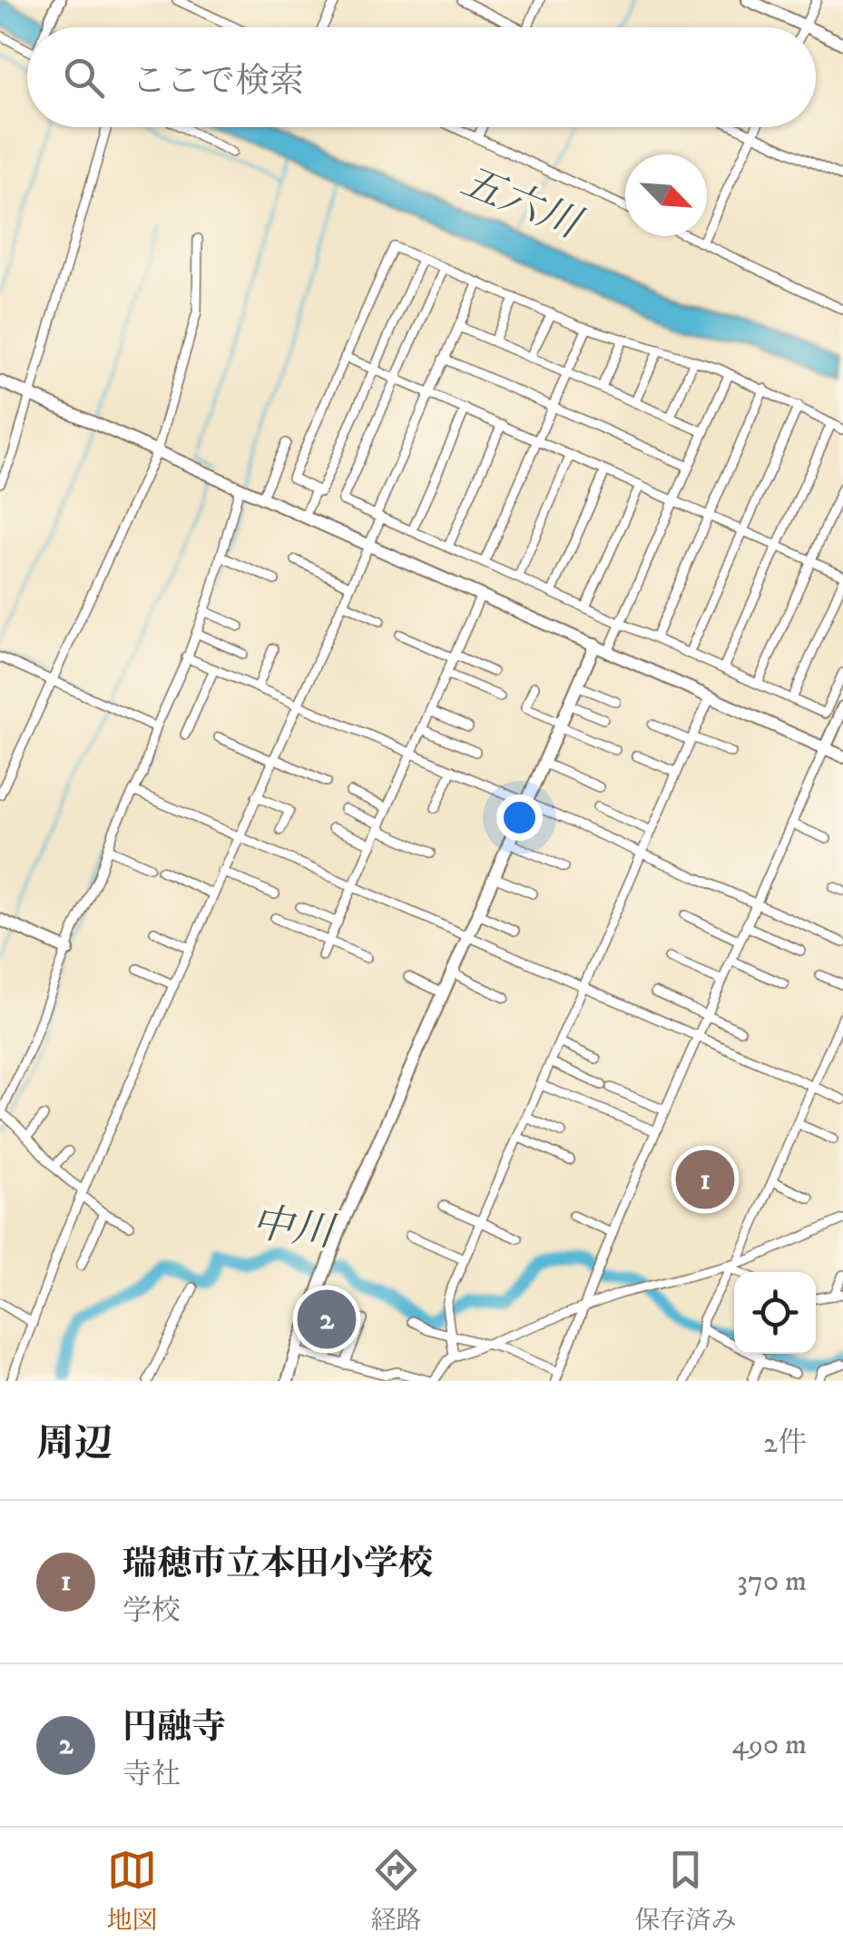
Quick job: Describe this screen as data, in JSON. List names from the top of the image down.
{
  "water": ["五六川", "中川"],
  "north": "bottom right",
  "page": {
    "search": "ここで検索",
    "pins": ["1", "2"],
    "heading": ["周辺", "2件"],
    "list": [
      {
        "mark": "1",
        "name": "瑞穂市立本田小学校",
        "note": "学校",
        "value": "370 m"
      },
      {
        "mark": "2",
        "name": "円融寺",
        "note": "寺社",
        "value": "490 m"
      }
    ],
    "nav": ["地図", "経路", "保存済み"]
  }
}
